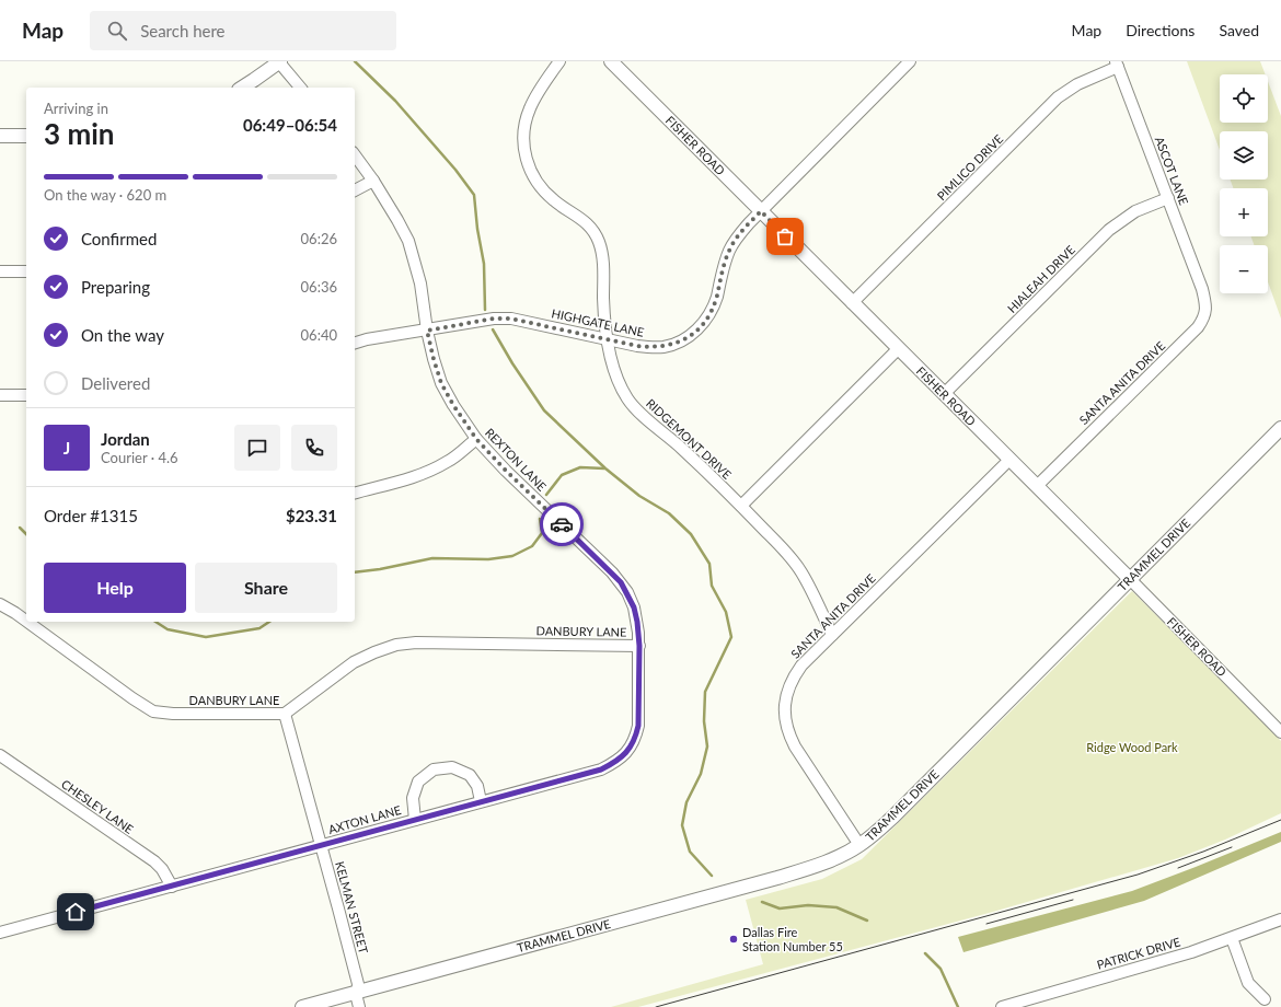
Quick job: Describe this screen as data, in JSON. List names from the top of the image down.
{
  "streets": {
    "street": [
      "FISHER ROAD",
      "PIMLICO DRIVE",
      "ASCOT LANE",
      "HIALEAH DRIVE",
      "HIGHGATE LANE",
      "SANTA ANITA DRIVE",
      "RIDGEMONT DRIVE",
      "REXTON LANE",
      "TRAMMEL DRIVE",
      "DANBURY LANE",
      "CHESLEY LANE",
      "AXTON LANE",
      "KELMAN STREET",
      "PATRICK DRIVE"
    ]
  },
  "crossings": [
    ["FISHER ROAD", "PIMLICO DRIVE"],
    ["FISHER ROAD", "HIALEAH DRIVE"],
    ["FISHER ROAD", "HIGHGATE LANE"],
    ["FISHER ROAD", "SANTA ANITA DRIVE"],
    ["FISHER ROAD", "TRAMMEL DRIVE"],
    ["PIMLICO DRIVE", "ASCOT LANE"],
    ["ASCOT LANE", "HIALEAH DRIVE"],
    ["ASCOT LANE", "SANTA ANITA DRIVE"],
    ["HIGHGATE LANE", "RIDGEMONT DRIVE"],
    ["HIGHGATE LANE", "REXTON LANE"],
    ["SANTA ANITA DRIVE", "RIDGEMONT DRIVE"],
    ["SANTA ANITA DRIVE", "TRAMMEL DRIVE"],
    ["REXTON LANE", "DANBURY LANE"],
    ["REXTON LANE", "AXTON LANE"],
    ["TRAMMEL DRIVE", "KELMAN STREET"],
    ["DANBURY LANE", "AXTON LANE"],
    ["DANBURY LANE", "KELMAN STREET"],
    ["CHESLEY LANE", "AXTON LANE"],
    ["AXTON LANE", "KELMAN STREET"]
  ],
  "parks": ["Ridge Wood Park"],
  "places": ["Dallas Fire Station Number 55"],
  "page": {
    "header": "Map",
    "search": "Search here",
    "nav": ["Map", "Directions", "Saved"],
    "map_buttons": ["+", "−"],
    "heading": ["3 min", "Arriving in", "06:49–06:54"],
    "panel": [
      "Jordan",
      "Courier · 4.6",
      "Order #1315",
      "$23.31"
    ],
    "bar": "On the way · 620 m",
    "list": [
      ["Confirmed", "06:26"],
      ["Preparing", "06:36"],
      ["On the way", "06:40"],
      "Delivered"
    ],
    "round": "J",
    "buttons": ["Help", "Share"]
  }
}
